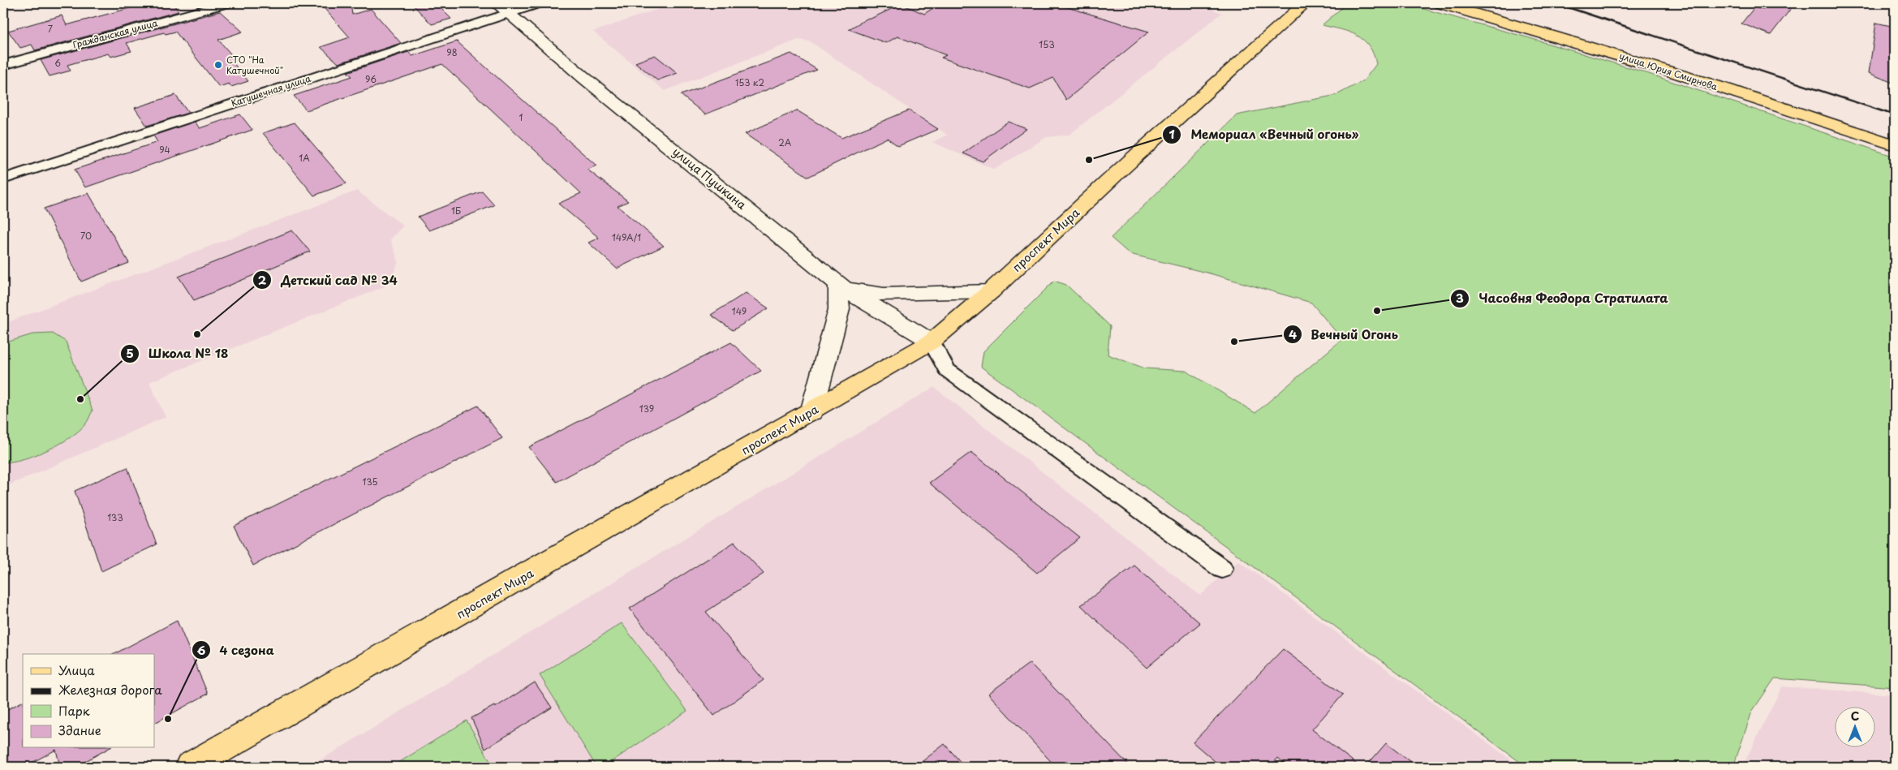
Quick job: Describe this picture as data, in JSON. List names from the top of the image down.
{
  "streets": {
    "main road": ["улица Юрия Смирнова", "проспект Мира"],
    "street": ["Гражданская улица", "Катушечная улица", "улица Пушкина"]
  },
  "crossings": [
    ["Катушечная улица", "улица Пушкина"],
    ["улица Пушкина", "проспект Мира"]
  ],
  "places": [
    "СТО \"На Катушечной\"",
    "Мемориал «Вечный огонь»",
    "Часовня Феодора Стратилата",
    "Детский сад № 34",
    "Вечный Огонь",
    "Школа № 18",
    "4 сезона"
  ],
  "house_numbers": [
    "7",
    "153",
    "98",
    "6",
    "96",
    "153 к2",
    "1",
    "2А",
    "94",
    "1А",
    "1Б",
    "70",
    "149А/1",
    "149",
    "139",
    "135",
    "133"
  ],
  "legend": [
    "Улица",
    "Железная дорога",
    "Парк",
    "Здание"
  ],
  "north": "top"
}
